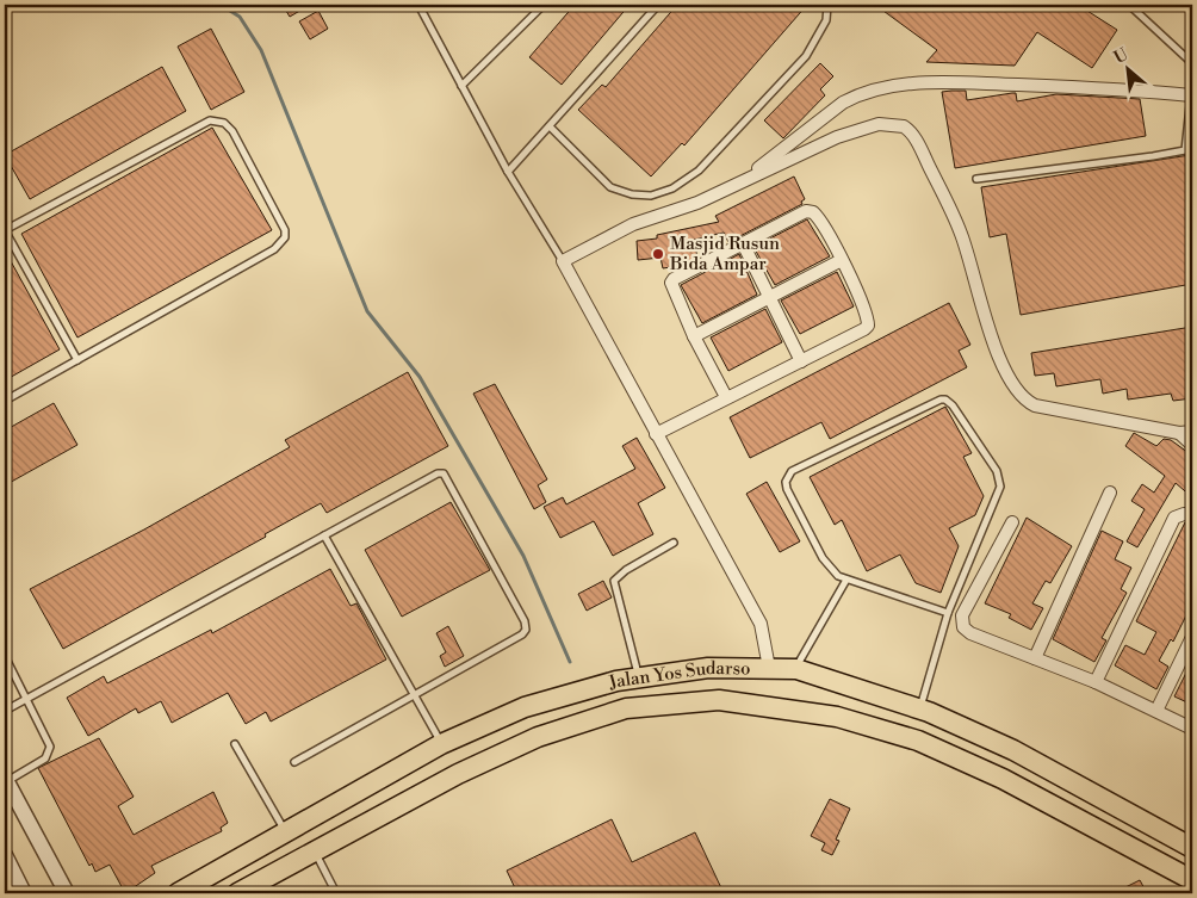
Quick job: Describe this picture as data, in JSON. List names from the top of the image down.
{
  "streets": {
    "main road": ["Jalan Yos Sudarso"]
  },
  "places": ["Masjid Rusun Bida Ampar"],
  "north": "top left"
}
